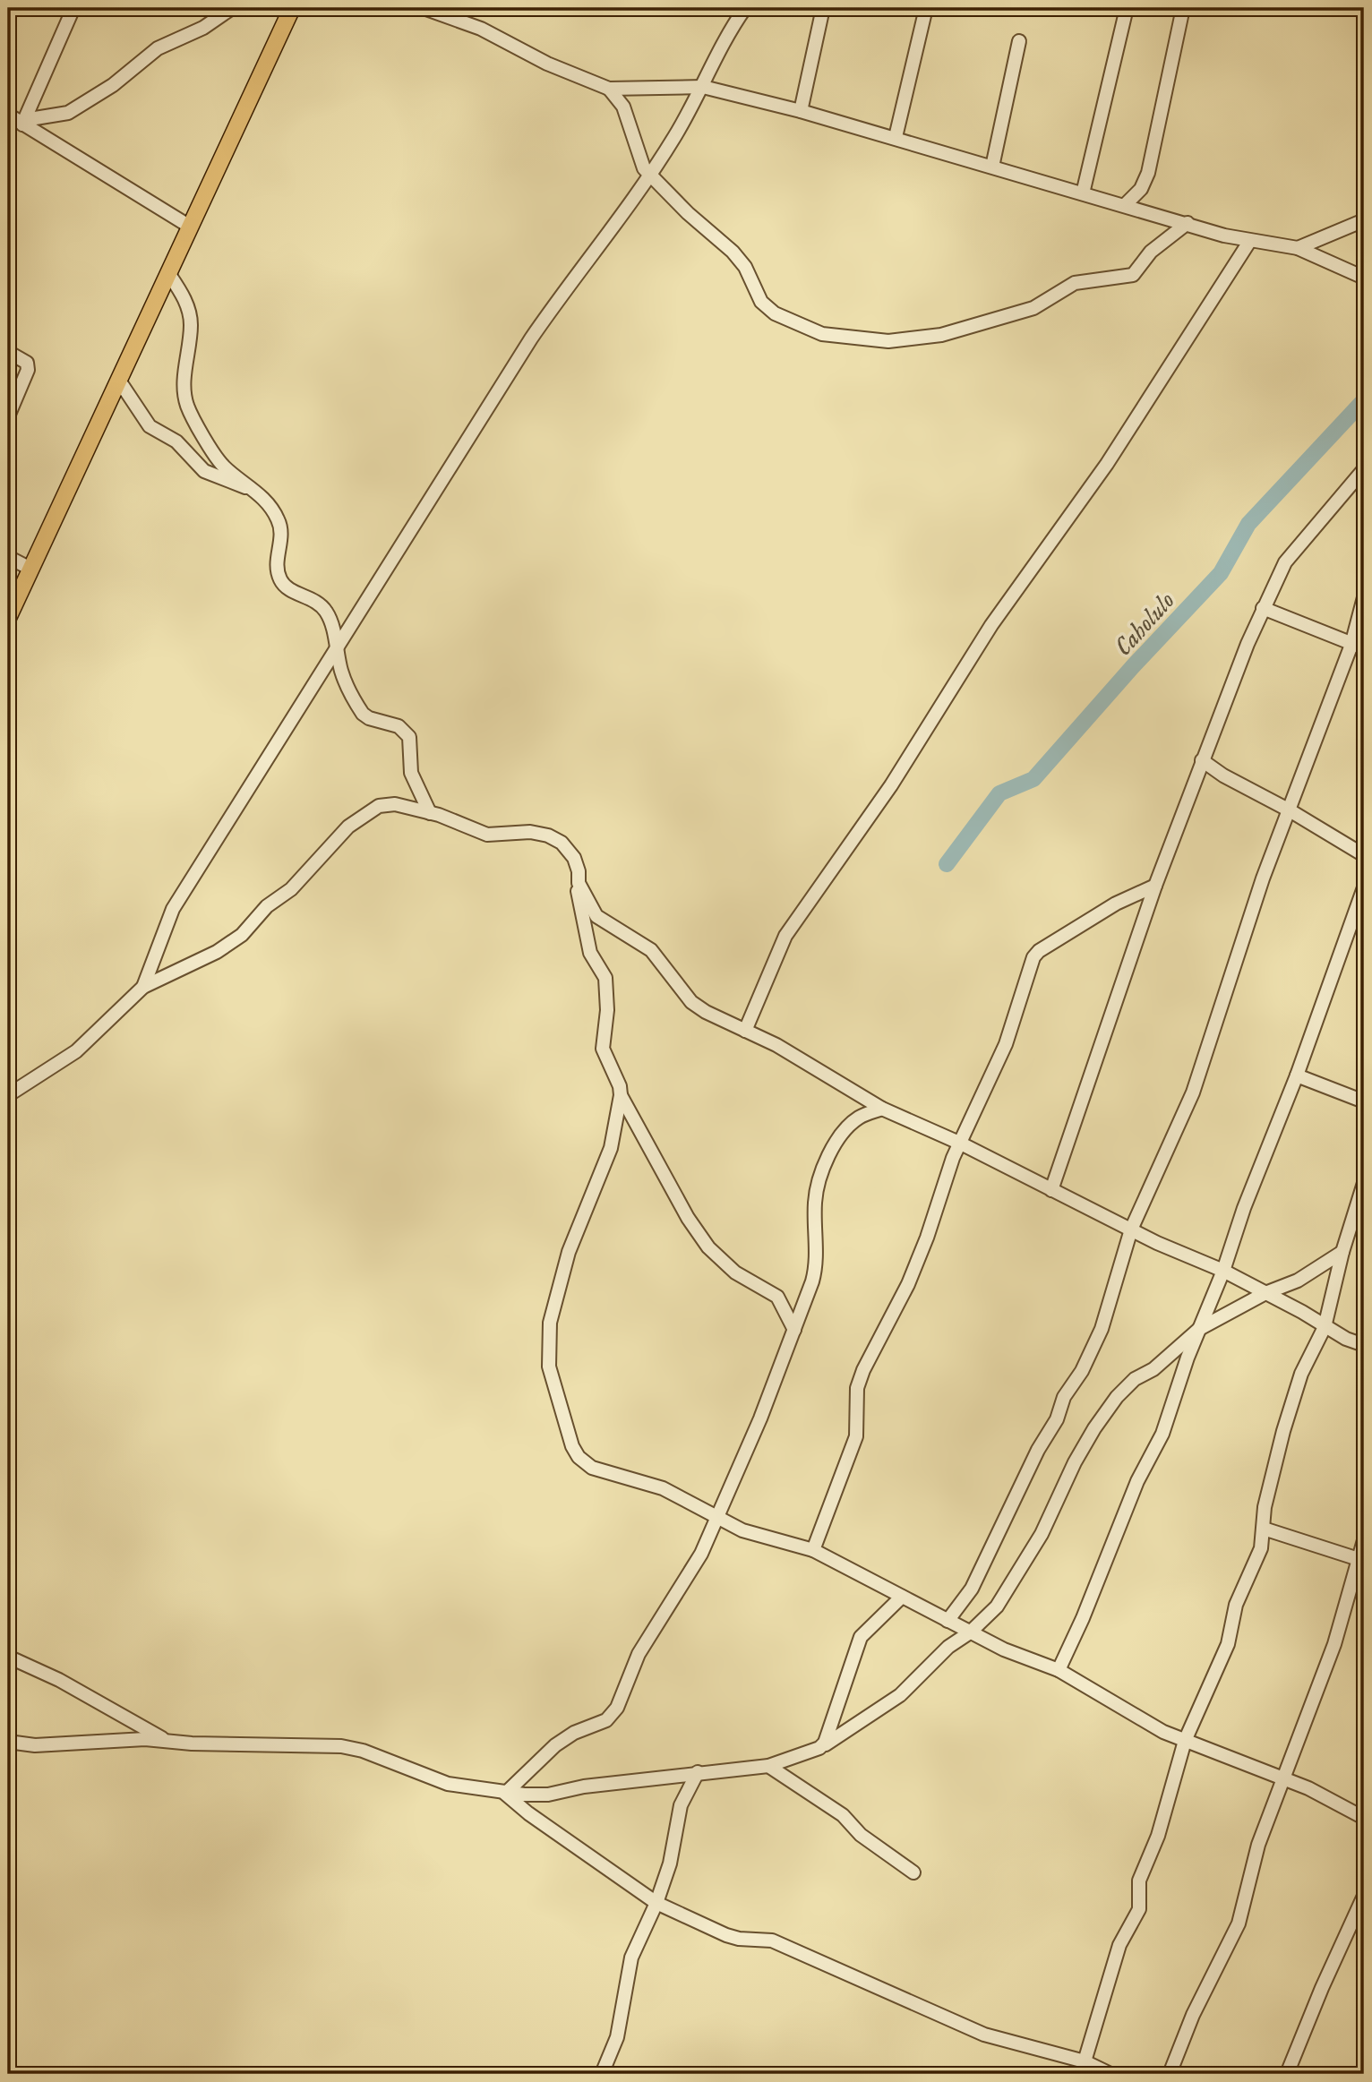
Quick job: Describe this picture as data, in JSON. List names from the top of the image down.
{
  "water": ["Caholulo"]
}
